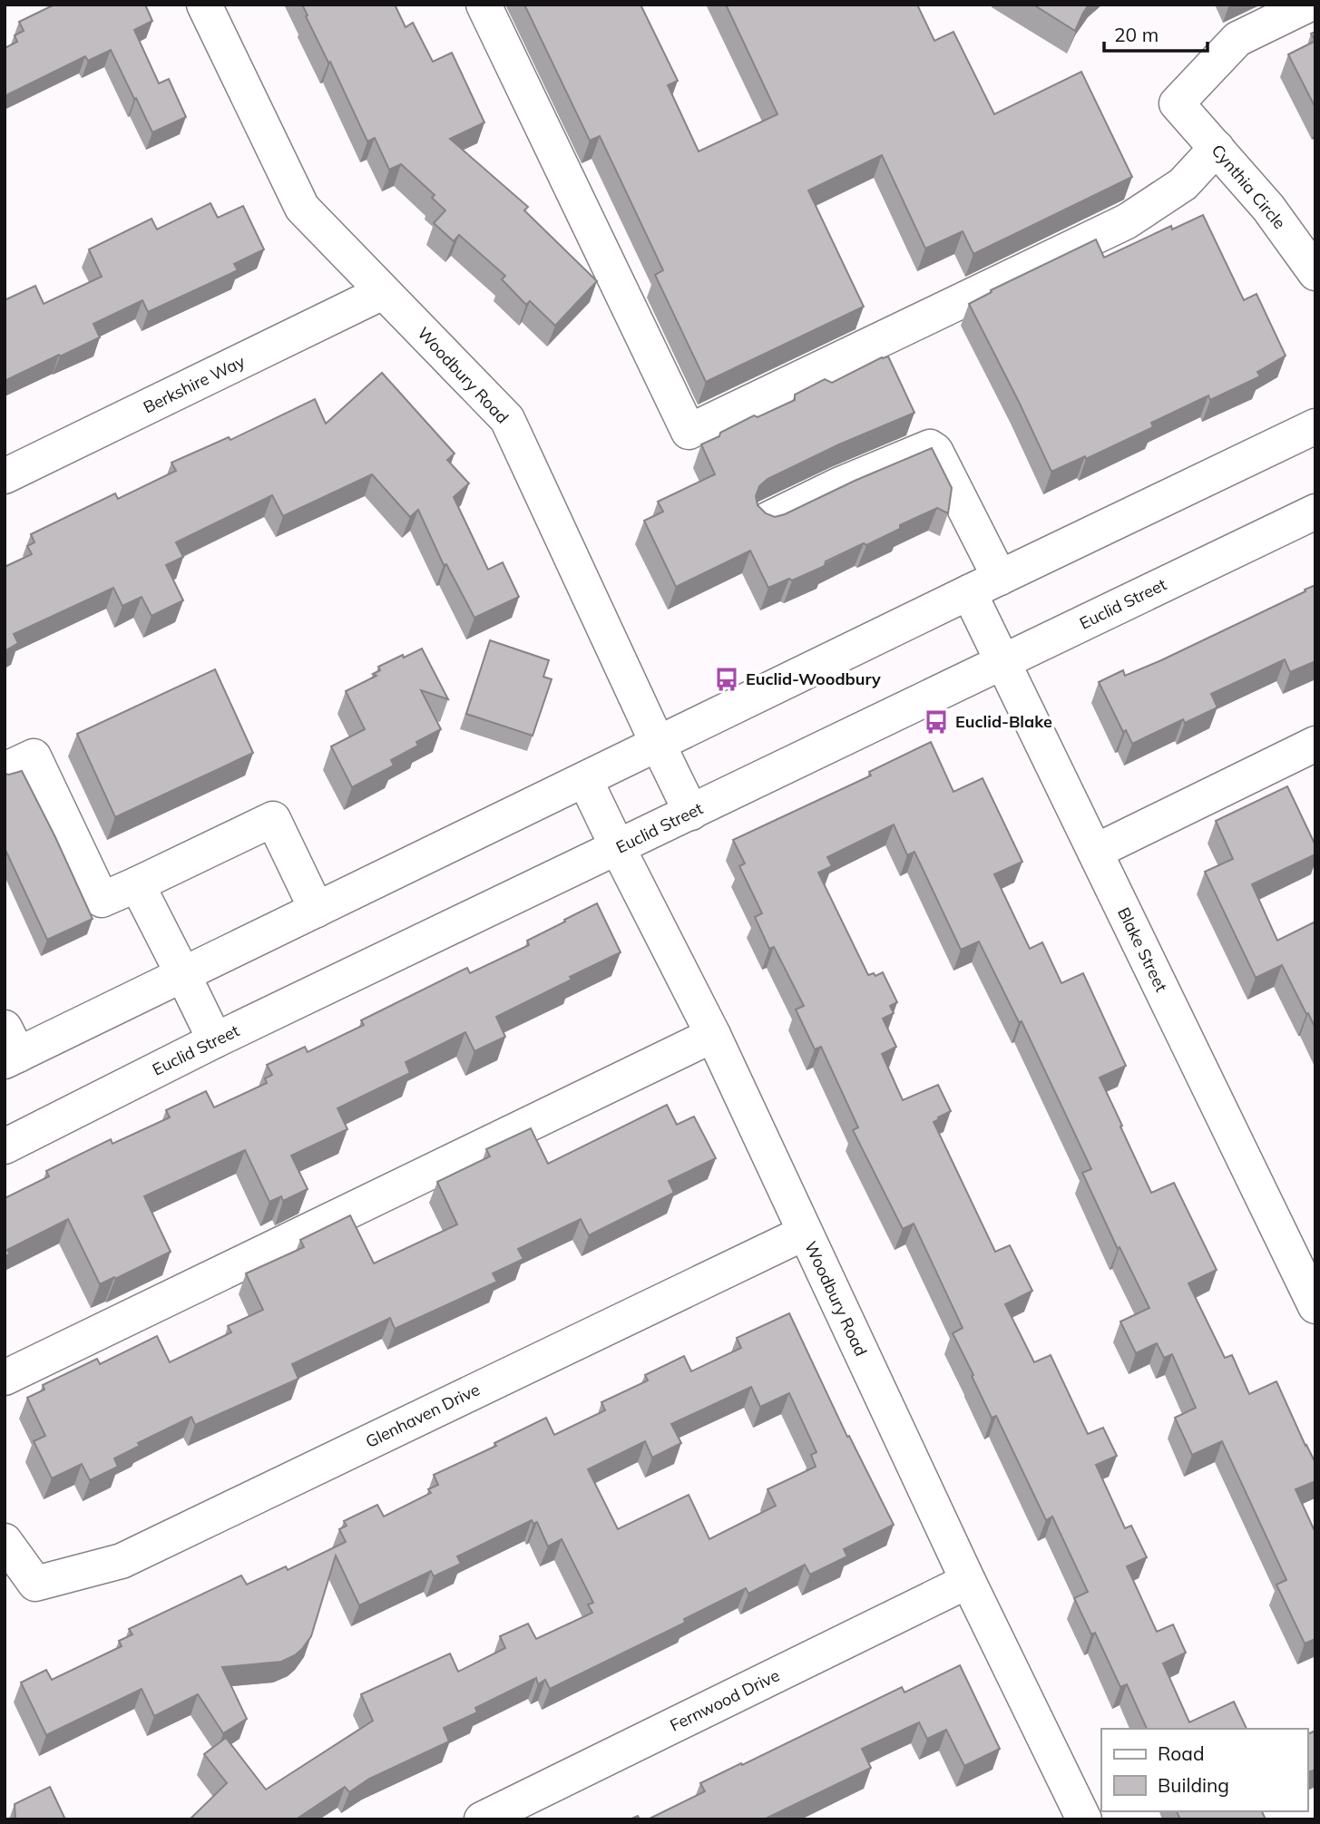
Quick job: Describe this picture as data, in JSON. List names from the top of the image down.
{
  "streets": {
    "street": [
      "Cynthia Circle",
      "Woodbury Road",
      "Berkshire Way",
      "Euclid Street",
      "Blake Street",
      "Glenhaven Drive",
      "Fernwood Drive"
    ]
  },
  "crossings": [
    ["Woodbury Road", "Berkshire Way"],
    ["Woodbury Road", "Euclid Street"],
    ["Woodbury Road", "Glenhaven Drive"],
    ["Woodbury Road", "Fernwood Drive"],
    ["Euclid Street", "Blake Street"]
  ],
  "places": {
    "bus stop": ["Euclid-Woodbury", "Euclid-Blake"]
  },
  "legend": ["Road", "Building"],
  "scale_bar": "20 m"
}
